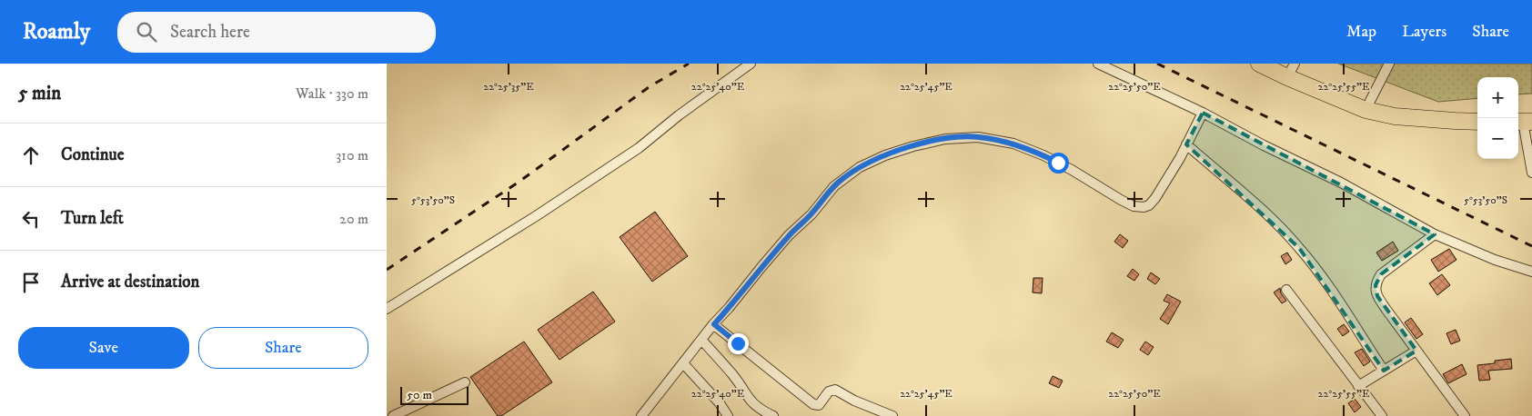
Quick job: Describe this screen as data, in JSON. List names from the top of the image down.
{
  "scale_bar": "50 m",
  "page": {
    "header": "Roamly",
    "search": "Search here",
    "nav": ["Map", "Layers", "Share"],
    "heading": ["5 min", "Walk · 330 m"],
    "map_buttons": ["+", "−"],
    "list": [
      ["Continue", "310 m"],
      ["Turn left", "20 m"],
      "Arrive at destination"
    ],
    "buttons": ["Save", "Share"],
    "scale": "50 m"
  },
  "coordinates": [
    "22°25'35\"E",
    "22°25'40\"E",
    "22°25'45\"E",
    "22°25'50\"E",
    "22°25'55\"E",
    "5°53'50\"S"
  ]
}
